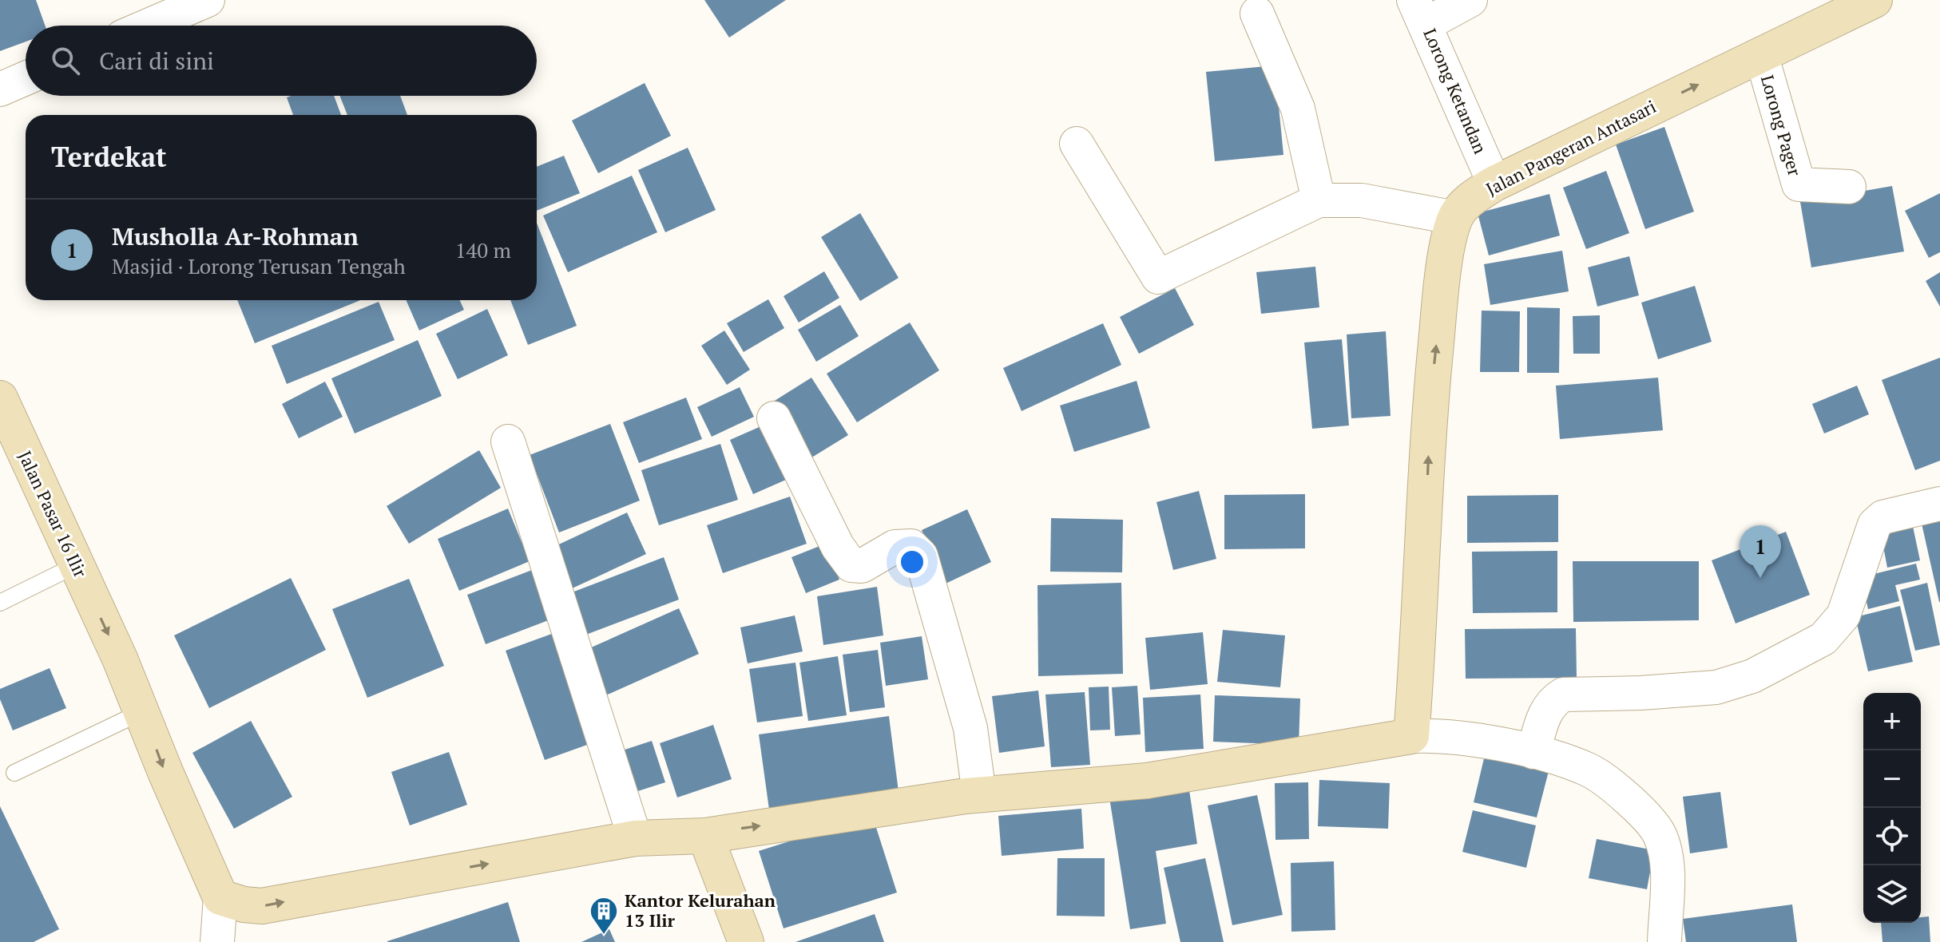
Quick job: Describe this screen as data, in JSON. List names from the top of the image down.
{
  "streets": {
    "street": [
      "Lorong Ketandan",
      "Lorong Pager",
      "Jalan Pangeran Antasari",
      "Jalan Pasar 16 Ilir"
    ]
  },
  "crossings": [
    ["Lorong Ketandan", "Jalan Pangeran Antasari"],
    ["Lorong Pager", "Jalan Pangeran Antasari"]
  ],
  "one_way": ["Jalan Pangeran Antasari", "Jalan Pasar 16 Ilir"],
  "places": {
    "building": ["Kantor Kelurahan 13 Ilir"]
  },
  "page": {
    "search": "Cari di sini",
    "heading": "Terdekat",
    "list": [
      {
        "mark": "1",
        "name": "Musholla Ar-Rohman",
        "note": "Masjid · Lorong Terusan Tengah",
        "value": "140 m"
      }
    ],
    "pins": "1",
    "map_buttons": ["+", "−"]
  }
}
